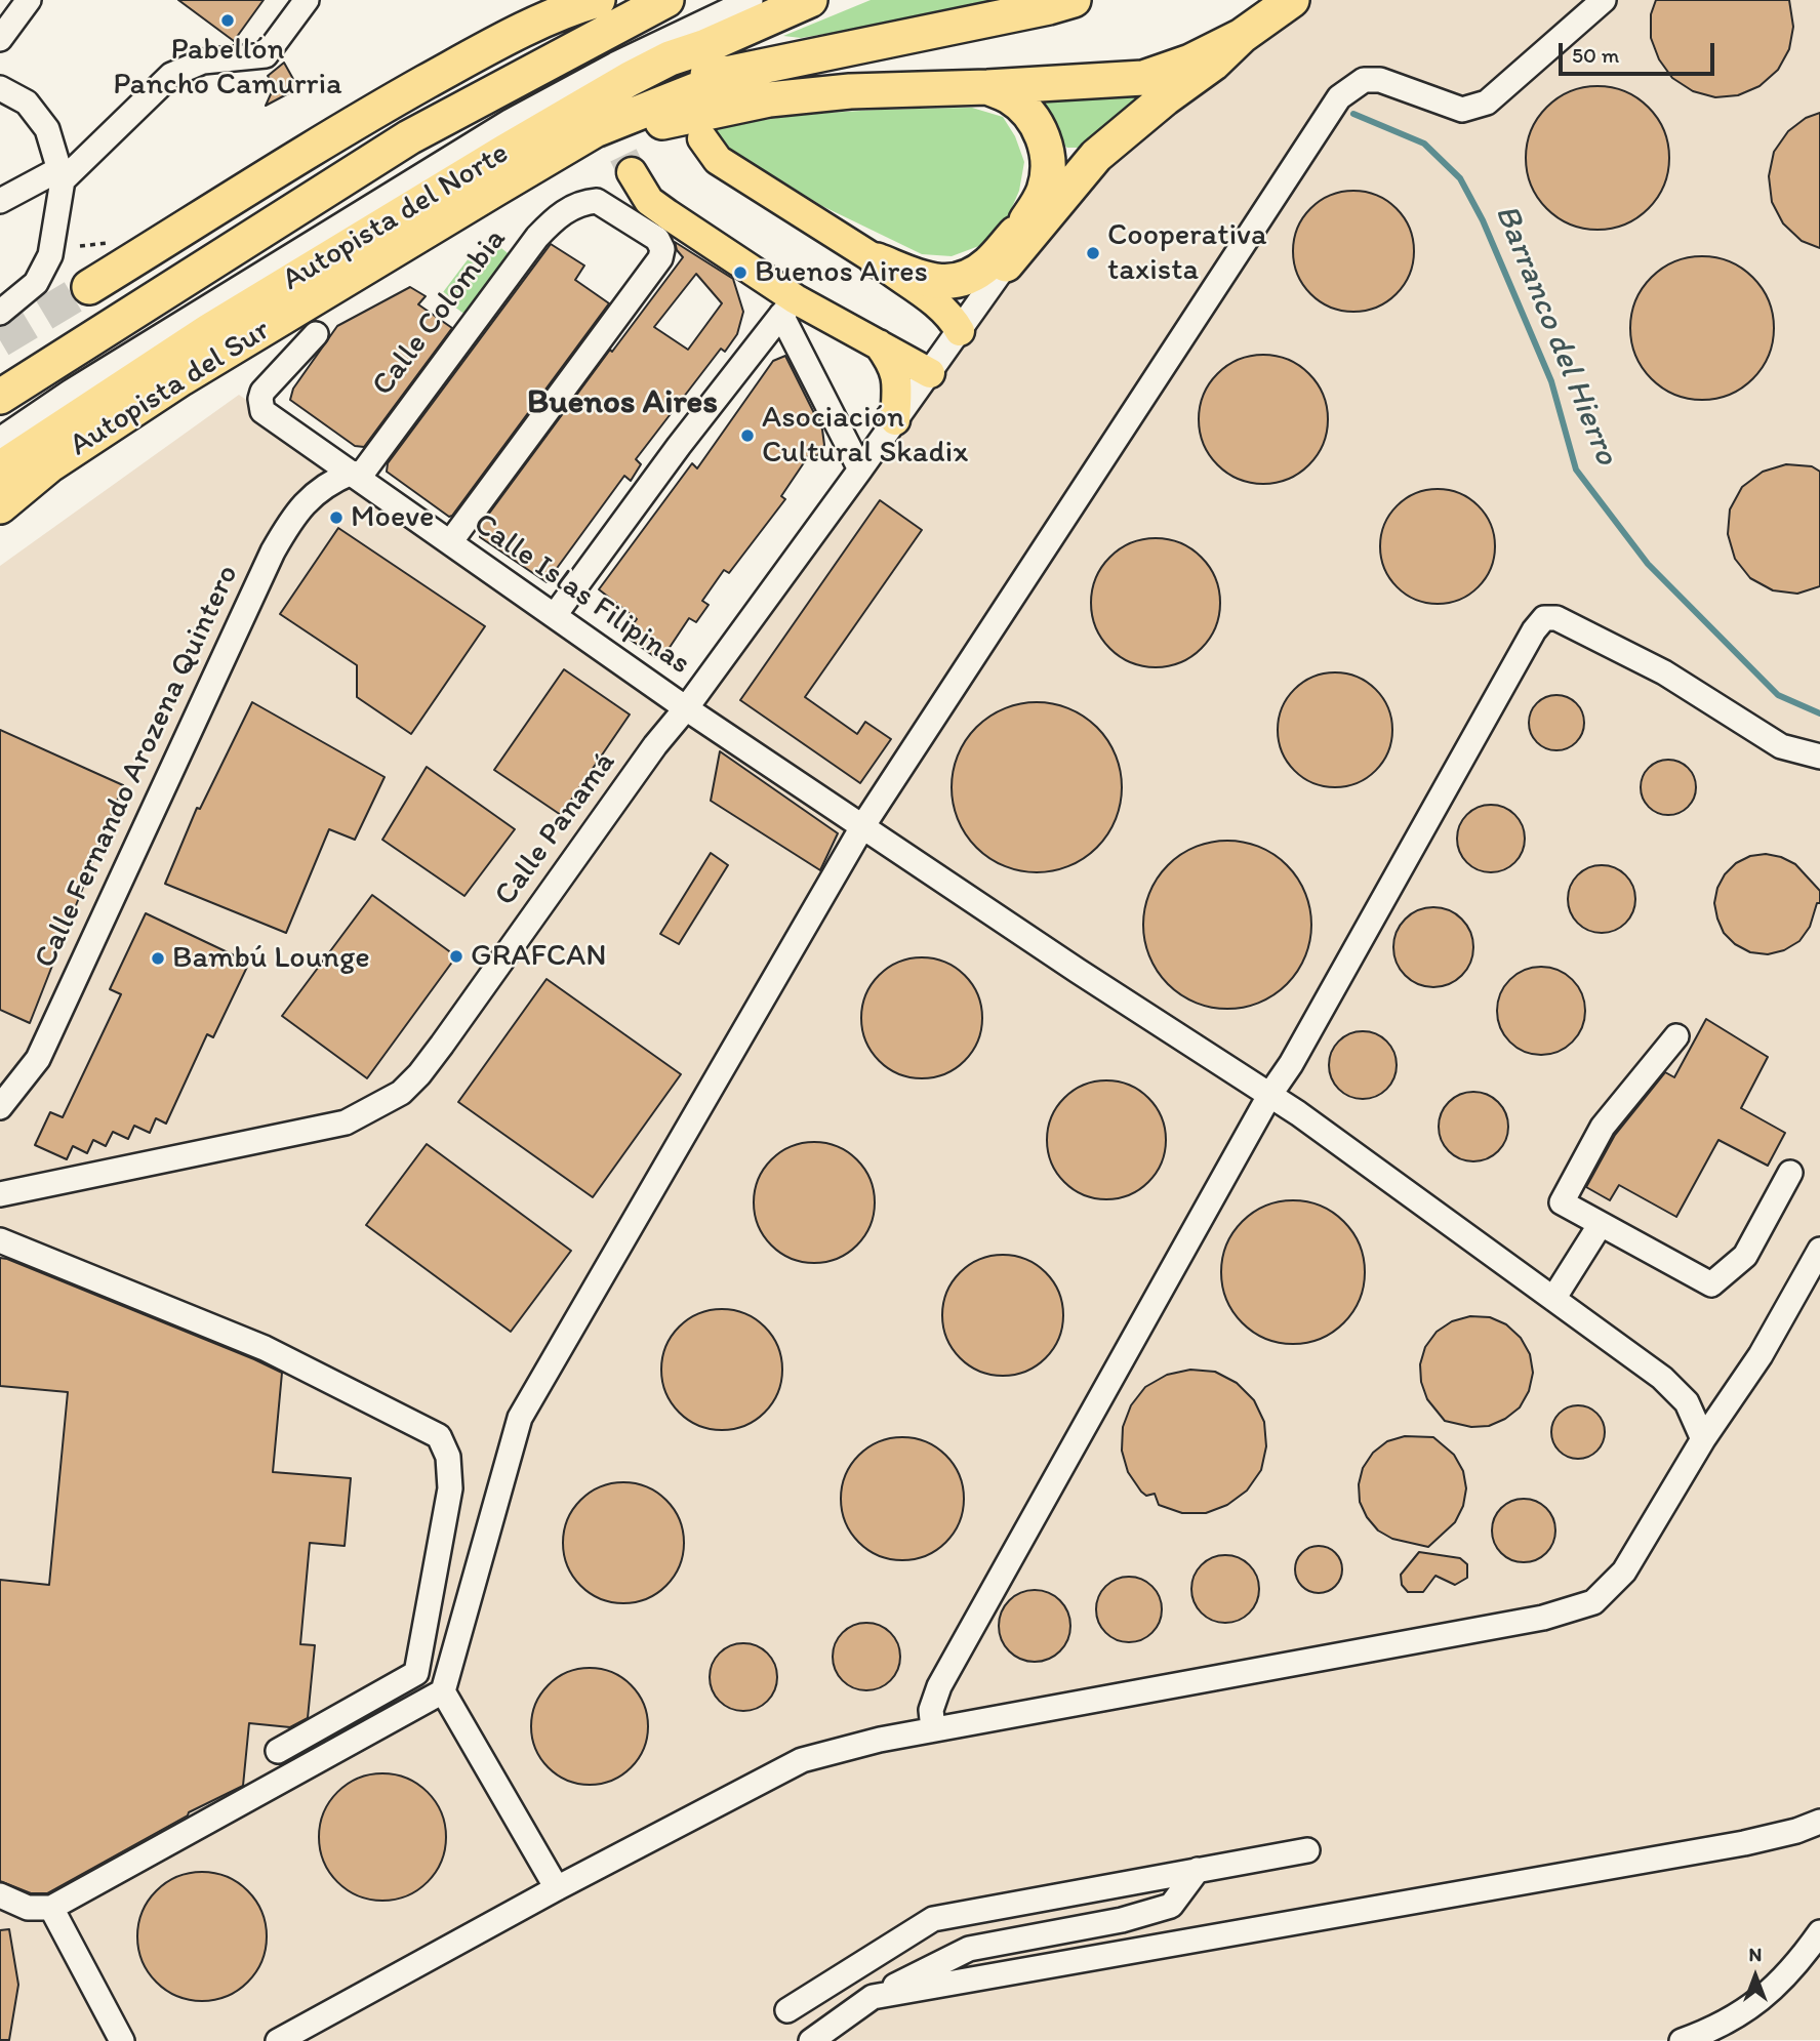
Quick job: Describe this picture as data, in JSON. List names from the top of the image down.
{
  "streets": {
    "highway": ["Autopista del Norte", "Autopista del Sur"],
    "street": [
      "Calle Colombia",
      "Calle Islas Filipinas",
      "Calle Fernando Arozena Quintero",
      "Calle Panamá"
    ]
  },
  "crossings": [
    ["Calle Colombia", "Calle Islas Filipinas"],
    ["Calle Colombia", "Calle Fernando Arozena Quintero"],
    ["Calle Islas Filipinas", "Calle Fernando Arozena Quintero"],
    ["Calle Islas Filipinas", "Calle Panamá"]
  ],
  "districts": ["Buenos Aires"],
  "water": ["Barranco del Hierro"],
  "places": [
    "Pabellón Pancho Camurria",
    "Cooperativa taxista",
    "Buenos Aires",
    "Asociación Cultural Skadix",
    "Moeve",
    "GRAFCAN",
    "Bambú Lounge"
  ],
  "scale_bar": "50 m",
  "north": "top"
}
